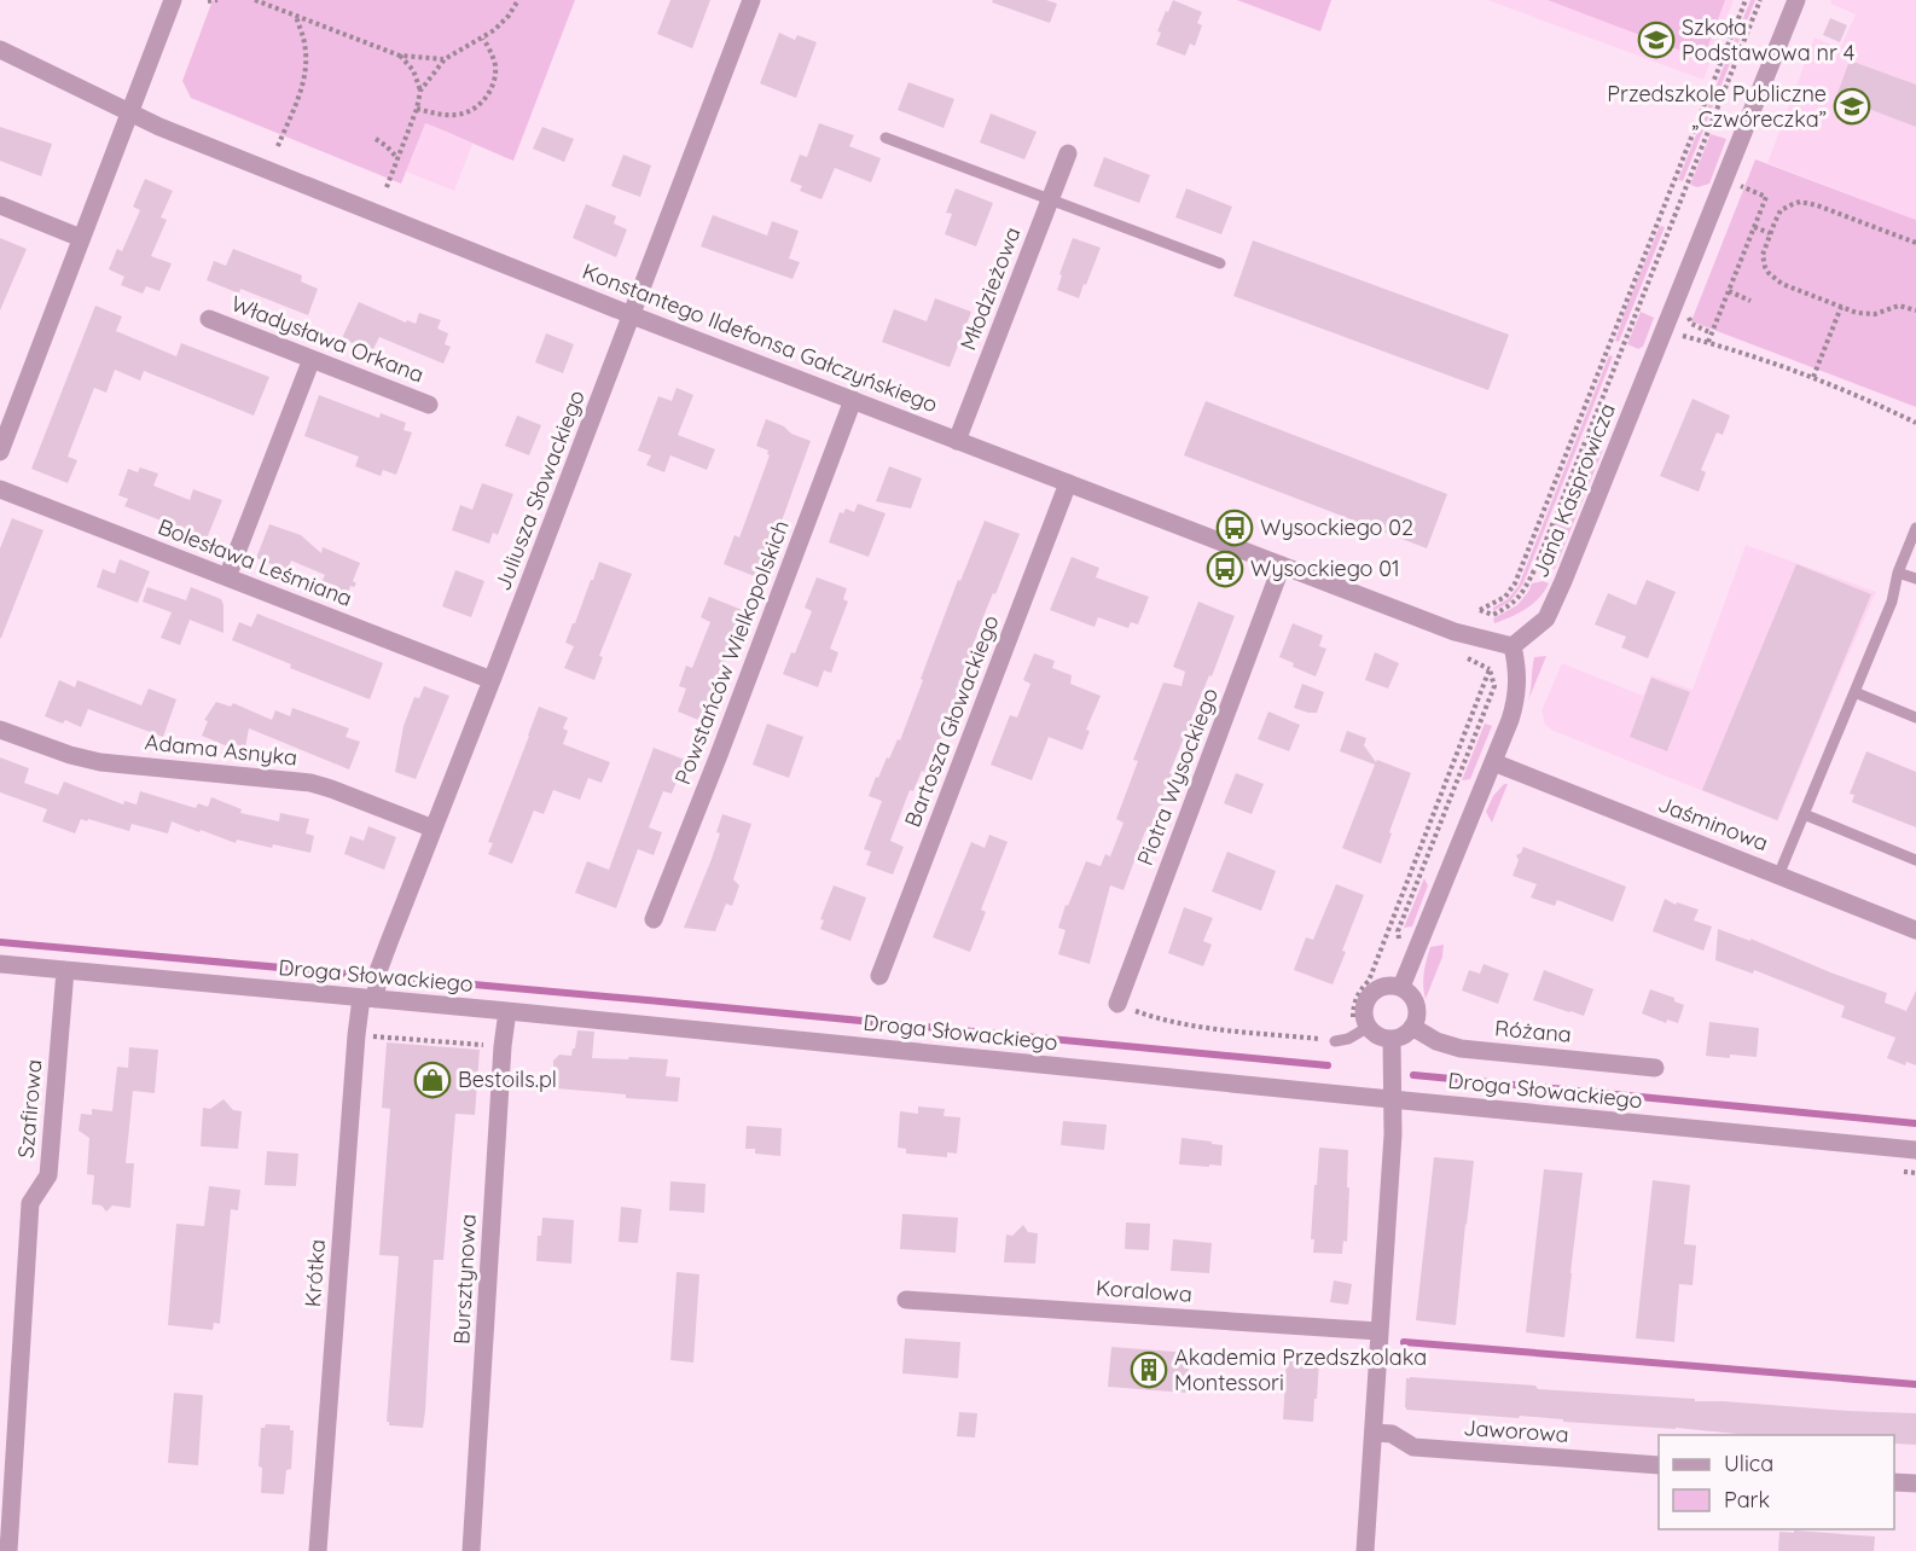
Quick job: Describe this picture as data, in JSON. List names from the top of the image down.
{
  "streets": {
    "street": [
      "Młodzieżowa",
      "Konstantego Ildefonsa Gałczyńskiego",
      "Władysława Orkana",
      "Juliusza Słowackiego",
      "Jana Kasprowicza",
      "Bolesława Leśmiana",
      "Powstańców Wielkopolskich",
      "Bartosza Głowackiego",
      "Adama Asnyka",
      "Piotra Wysockiego",
      "Jaśminowa",
      "Droga Słowackiego",
      "Różana",
      "Szafirowa",
      "Krótka",
      "Bursztynowa",
      "Koralowa",
      "Jaworowa"
    ]
  },
  "crossings": [
    ["Młodzieżowa", "Konstantego Ildefonsa Gałczyńskiego"],
    ["Konstantego Ildefonsa Gałczyńskiego", "Juliusza Słowackiego"],
    ["Konstantego Ildefonsa Gałczyńskiego", "Jana Kasprowicza"],
    ["Konstantego Ildefonsa Gałczyńskiego", "Powstańców Wielkopolskich"],
    ["Konstantego Ildefonsa Gałczyńskiego", "Bartosza Głowackiego"],
    ["Konstantego Ildefonsa Gałczyńskiego", "Piotra Wysockiego"],
    ["Juliusza Słowackiego", "Bolesława Leśmiana"],
    ["Juliusza Słowackiego", "Adama Asnyka"],
    ["Juliusza Słowackiego", "Droga Słowackiego"],
    ["Juliusza Słowackiego", "Krótka"],
    ["Droga Słowackiego", "Szafirowa"],
    ["Droga Słowackiego", "Krótka"],
    ["Droga Słowackiego", "Bursztynowa"]
  ],
  "places": {
    "school or university": ["Szkoła Podstawowa nr 4", "Przedszkole Publiczne „Czwóreczka”"],
    "bus stop": ["Wysockiego 02", "Wysockiego 01"],
    "shop": ["Bestoils.pl"],
    "building": ["Akademia Przedszkolaka Montessori"]
  },
  "legend": ["Ulica", "Park"]
}
